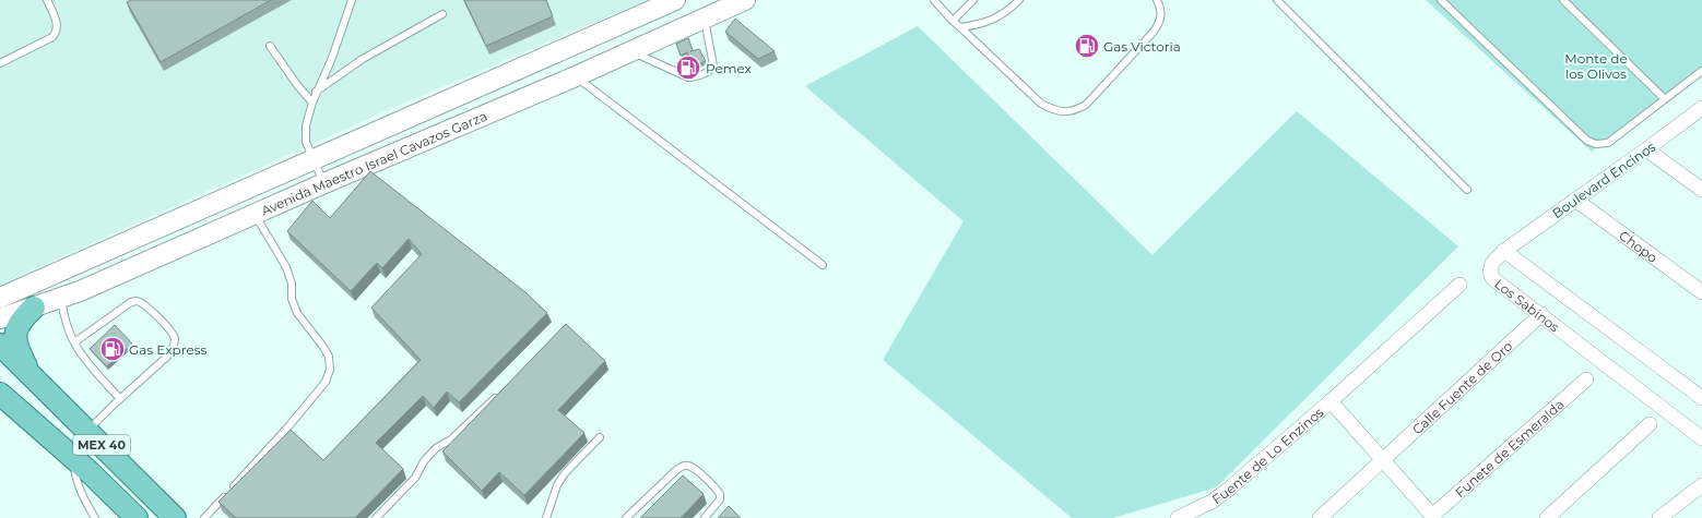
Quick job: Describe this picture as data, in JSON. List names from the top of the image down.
{
  "streets": {
    "main road": ["Avenida Maestro Israel Cavazos Garza", "MEX 40"],
    "street": [
      "Boulevard Encinos",
      "Chopo",
      "Los Sabinos",
      "Calle Fuente de Oro",
      "Funete de Esmeralda",
      "Fuente de Lo Enzinos"
    ]
  },
  "crossings": [
    ["Boulevard Encinos", "Chopo"],
    ["Boulevard Encinos", "Los Sabinos"],
    ["Los Sabinos", "Calle Fuente de Oro"]
  ],
  "parks": ["Monte de los Olivos"],
  "places": {
    "fuel station": ["Gas Victoria", "Pemex", "Gas Express"]
  }
}
